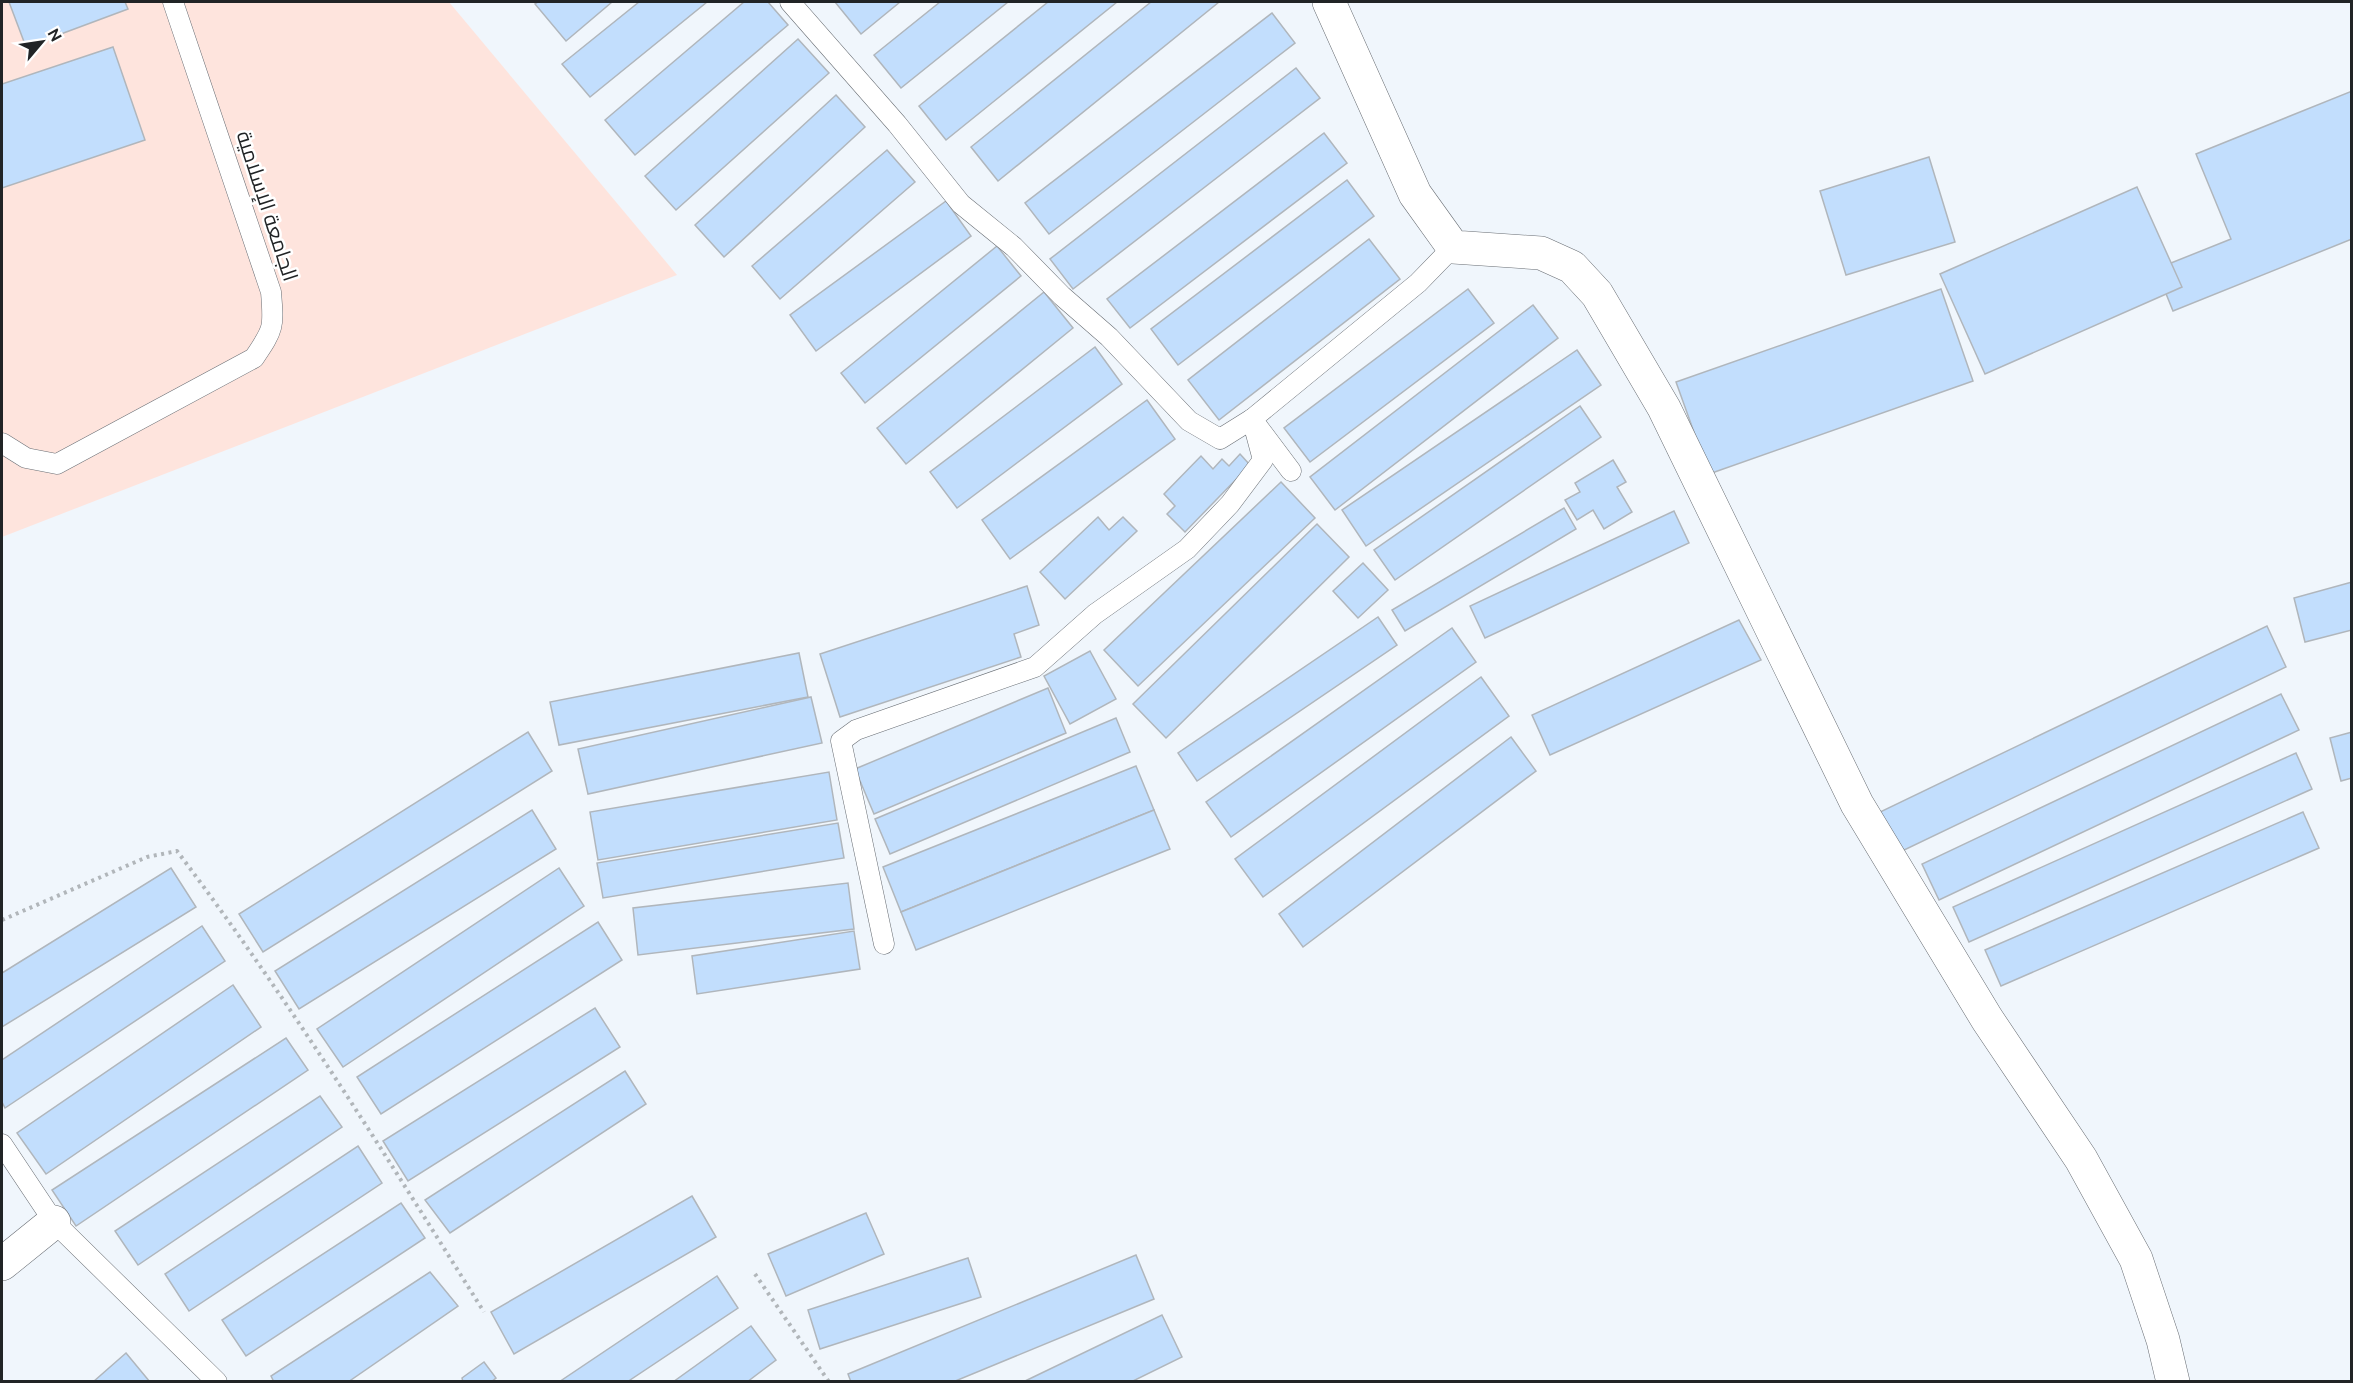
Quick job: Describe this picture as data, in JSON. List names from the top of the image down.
{
  "streets": {
    "lane": ["الجامعة الإسلامية"]
  },
  "north": "top right"
}
